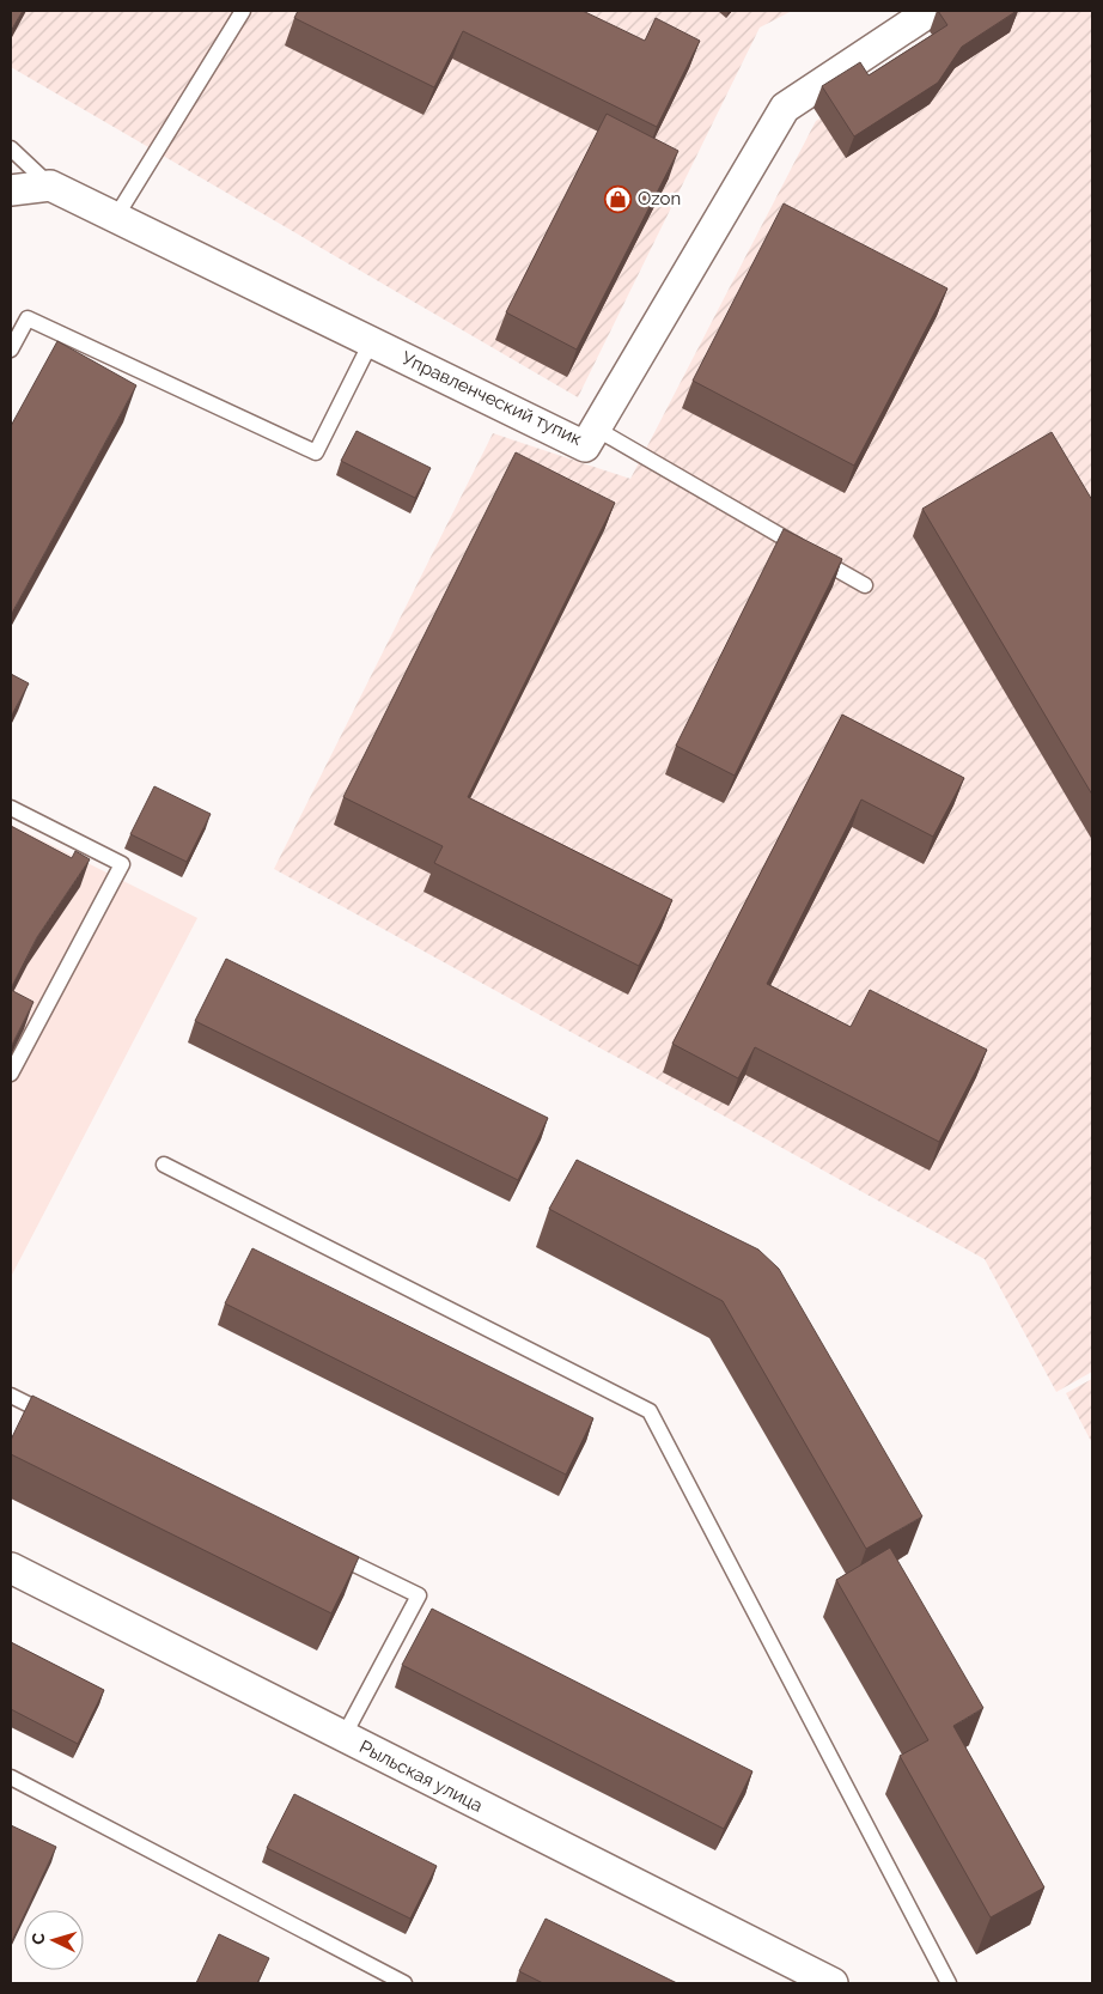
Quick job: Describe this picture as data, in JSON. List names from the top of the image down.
{
  "streets": {
    "street": ["Управленческий тупик", "Рыльская улица"]
  },
  "places": {
    "shop": ["Ozon"]
  },
  "north": "left"
}
